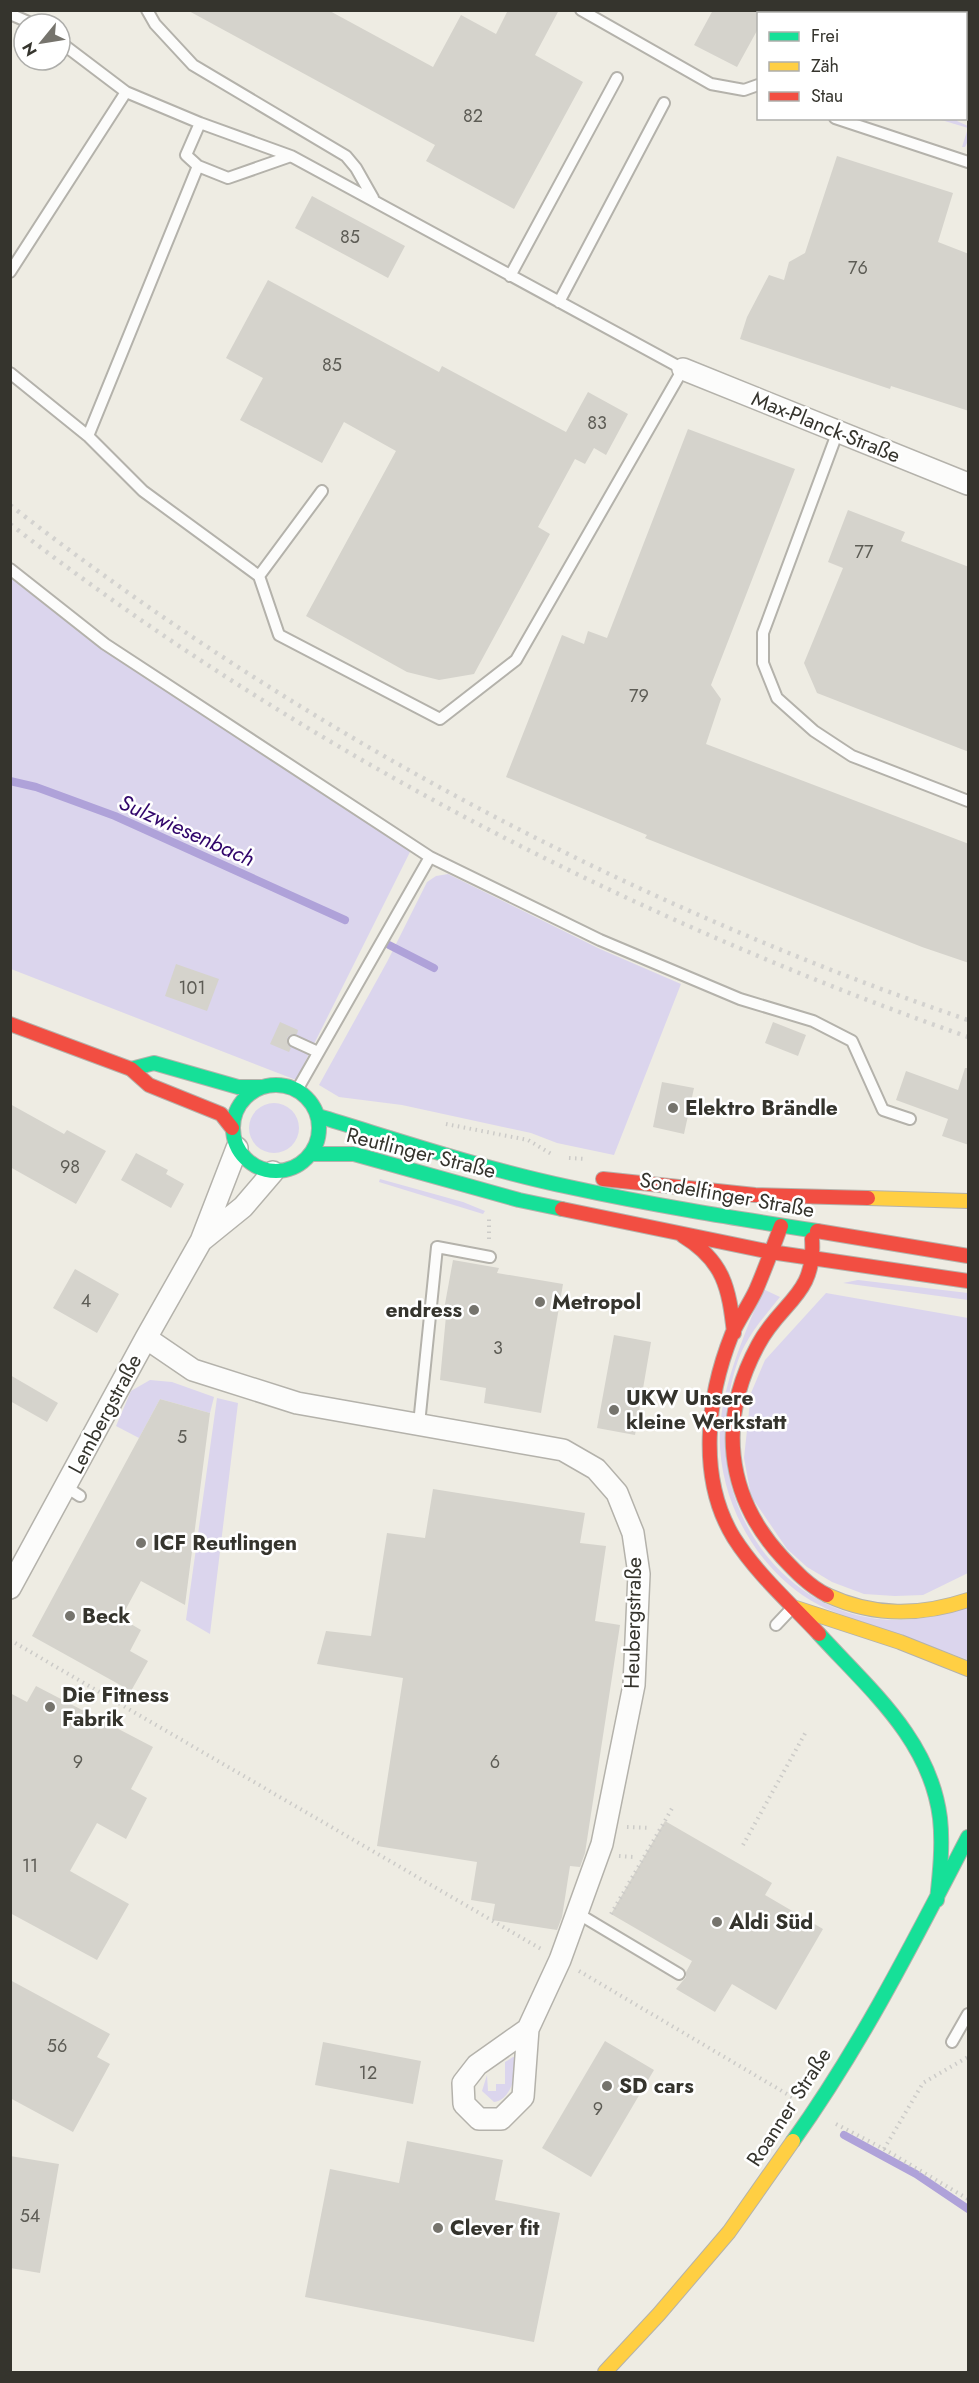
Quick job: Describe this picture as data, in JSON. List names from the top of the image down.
{
  "streets": {
    "main road": ["Reutlinger Straße", "Sondelfinger Straße", "Roanner Straße"],
    "street": ["Max-Planck-Straße", "Lembergstraße", "Heubergstraße"]
  },
  "crossings": [
    ["Reutlinger Straße", "Sondelfinger Straße"],
    ["Reutlinger Straße", "Lembergstraße"],
    ["Lembergstraße", "Heubergstraße"]
  ],
  "water": ["Sulzwiesenbach"],
  "places": [
    "Elektro Brändle",
    "Metropol",
    "endress",
    "UKW Unsere kleine Werkstatt",
    "ICF Reutlingen",
    "Beck",
    "Die Fitness Fabrik",
    "Aldi Süd",
    "SD cars",
    "Clever fit"
  ],
  "house_numbers": [
    "82",
    "85",
    "76",
    "85",
    "83",
    "77",
    "79",
    "101",
    "98",
    "4",
    "3",
    "5",
    "9",
    "6",
    "11",
    "56",
    "12",
    "9",
    "54"
  ],
  "legend": ["Frei", "Zäh", "Stau"],
  "north": "bottom left"
}
